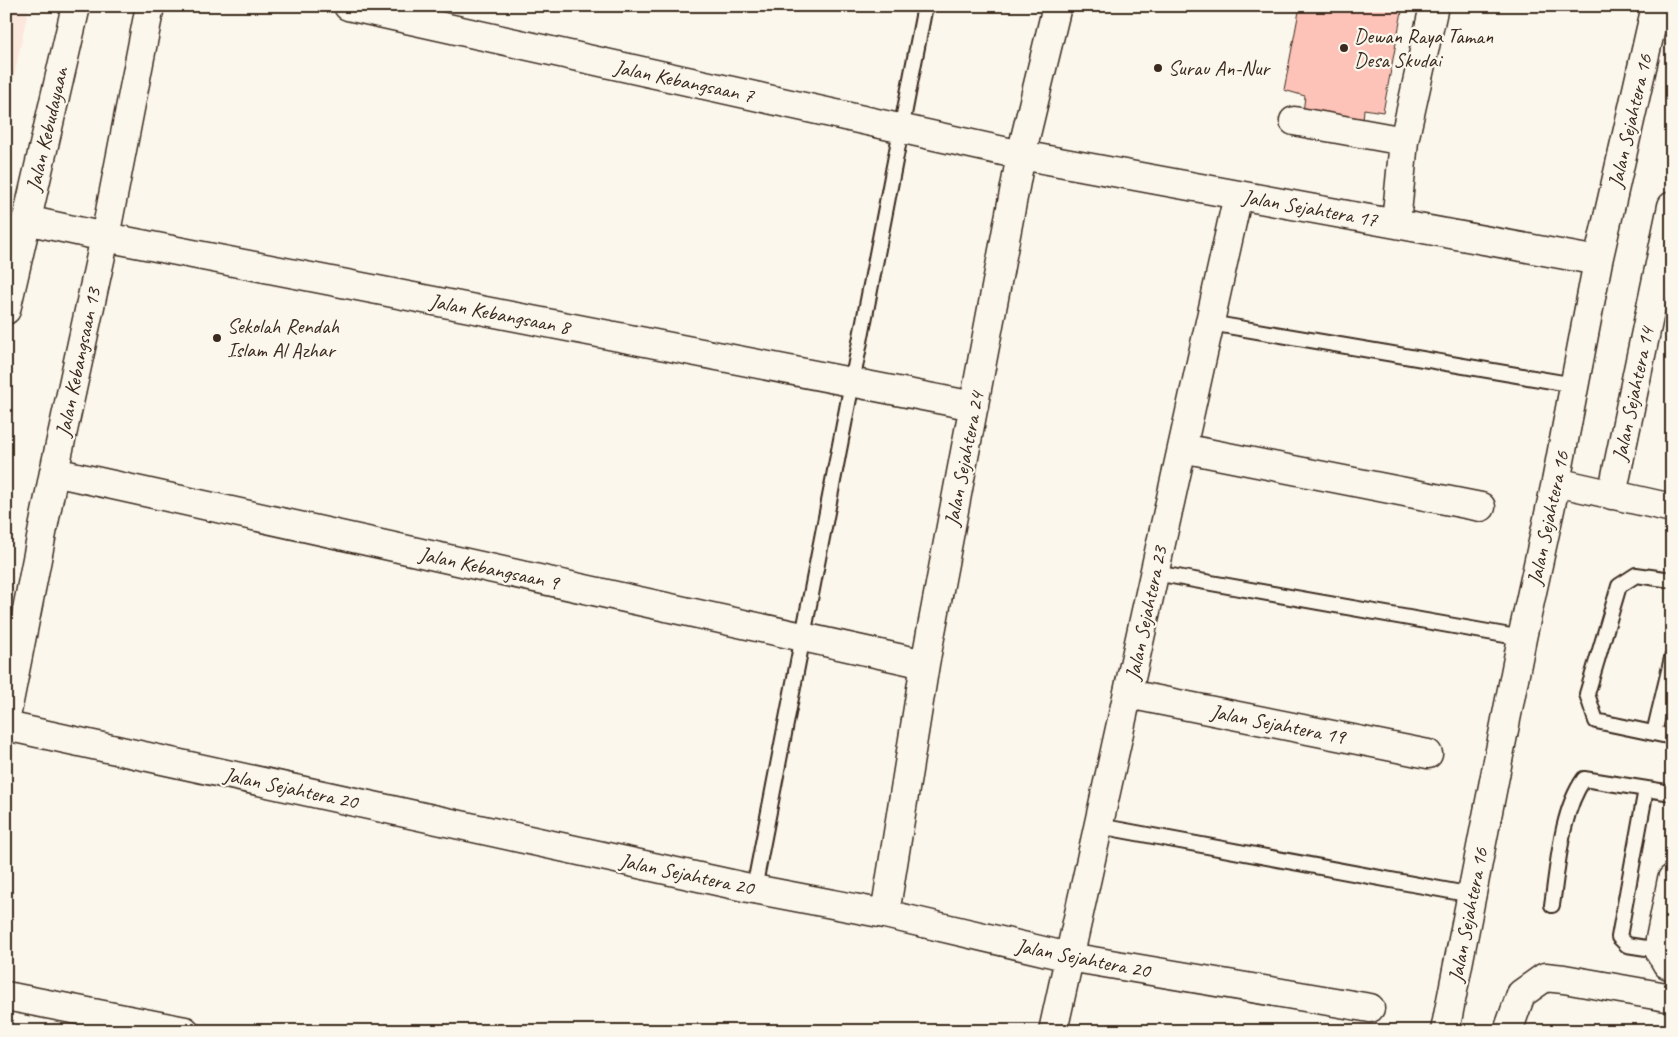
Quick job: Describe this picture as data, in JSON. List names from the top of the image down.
{
  "streets": {
    "street": [
      "Jalan Kebangsaan 7",
      "Jalan Sejahtera 16",
      "Jalan Kebudayaan",
      "Jalan Sejahtera 17",
      "Jalan Kebangsaan 8",
      "Jalan Kebangsaan 13",
      "Jalan Sejahtera 14",
      "Jalan Sejahtera 24",
      "Jalan Kebangsaan 9",
      "Jalan Sejahtera 23",
      "Jalan Sejahtera 19",
      "Jalan Sejahtera 20"
    ]
  },
  "crossings": [
    ["Jalan Kebangsaan 7", "Jalan Sejahtera 17"],
    ["Jalan Kebangsaan 7", "Jalan Sejahtera 24"],
    ["Jalan Sejahtera 16", "Jalan Sejahtera 17"],
    ["Jalan Kebudayaan", "Jalan Kebangsaan 8"],
    ["Jalan Sejahtera 17", "Jalan Sejahtera 24"],
    ["Jalan Sejahtera 17", "Jalan Sejahtera 23"],
    ["Jalan Kebangsaan 8", "Jalan Kebangsaan 13"],
    ["Jalan Kebangsaan 8", "Jalan Sejahtera 24"],
    ["Jalan Kebangsaan 13", "Jalan Kebangsaan 9"],
    ["Jalan Sejahtera 24", "Jalan Kebangsaan 9"],
    ["Jalan Sejahtera 24", "Jalan Sejahtera 20"],
    ["Jalan Sejahtera 23", "Jalan Sejahtera 19"],
    ["Jalan Sejahtera 23", "Jalan Sejahtera 20"]
  ],
  "places": ["Dewan Raya Taman Desa Skudai", "Surau An-Nur", "Sekolah Rendah Islam Al Azhar"]
}
